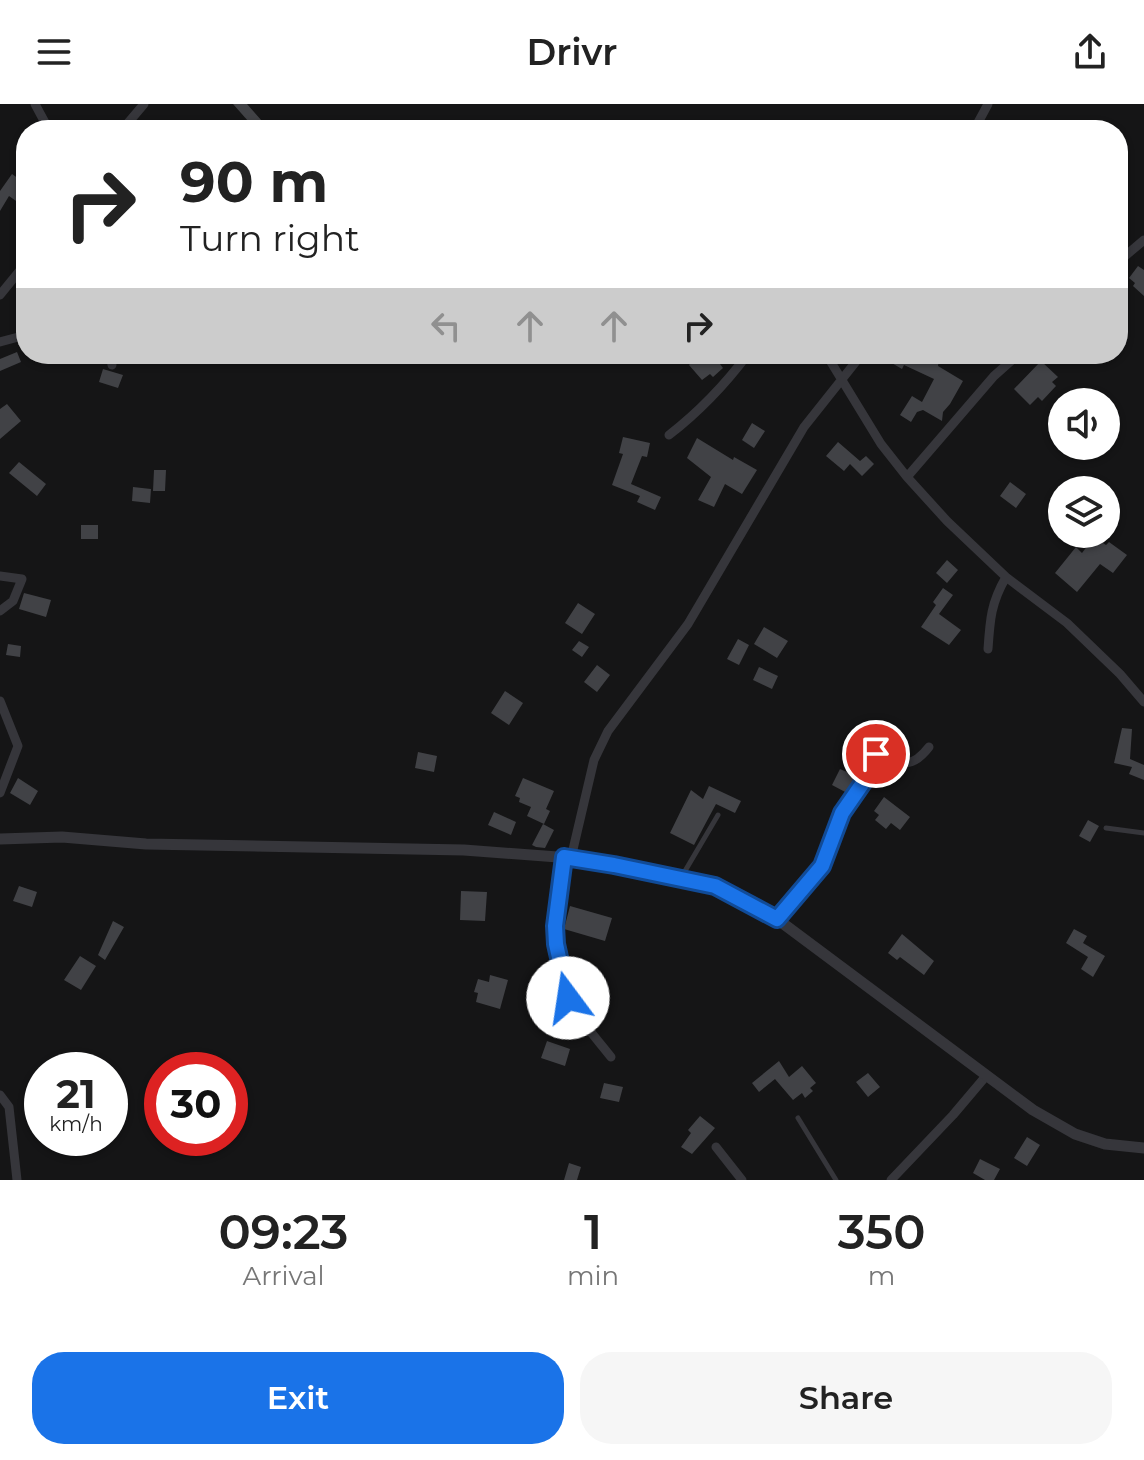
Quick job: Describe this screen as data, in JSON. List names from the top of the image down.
{
  "page": {
    "header": "Drivr",
    "turn": ["90 m", "Turn right"],
    "speed": "21 km/h",
    "limit": "30",
    "eta": [
      "09:23",
      "Arrival",
      "1",
      "min",
      "350",
      "m"
    ],
    "buttons": ["Exit", "Share"]
  }
}
